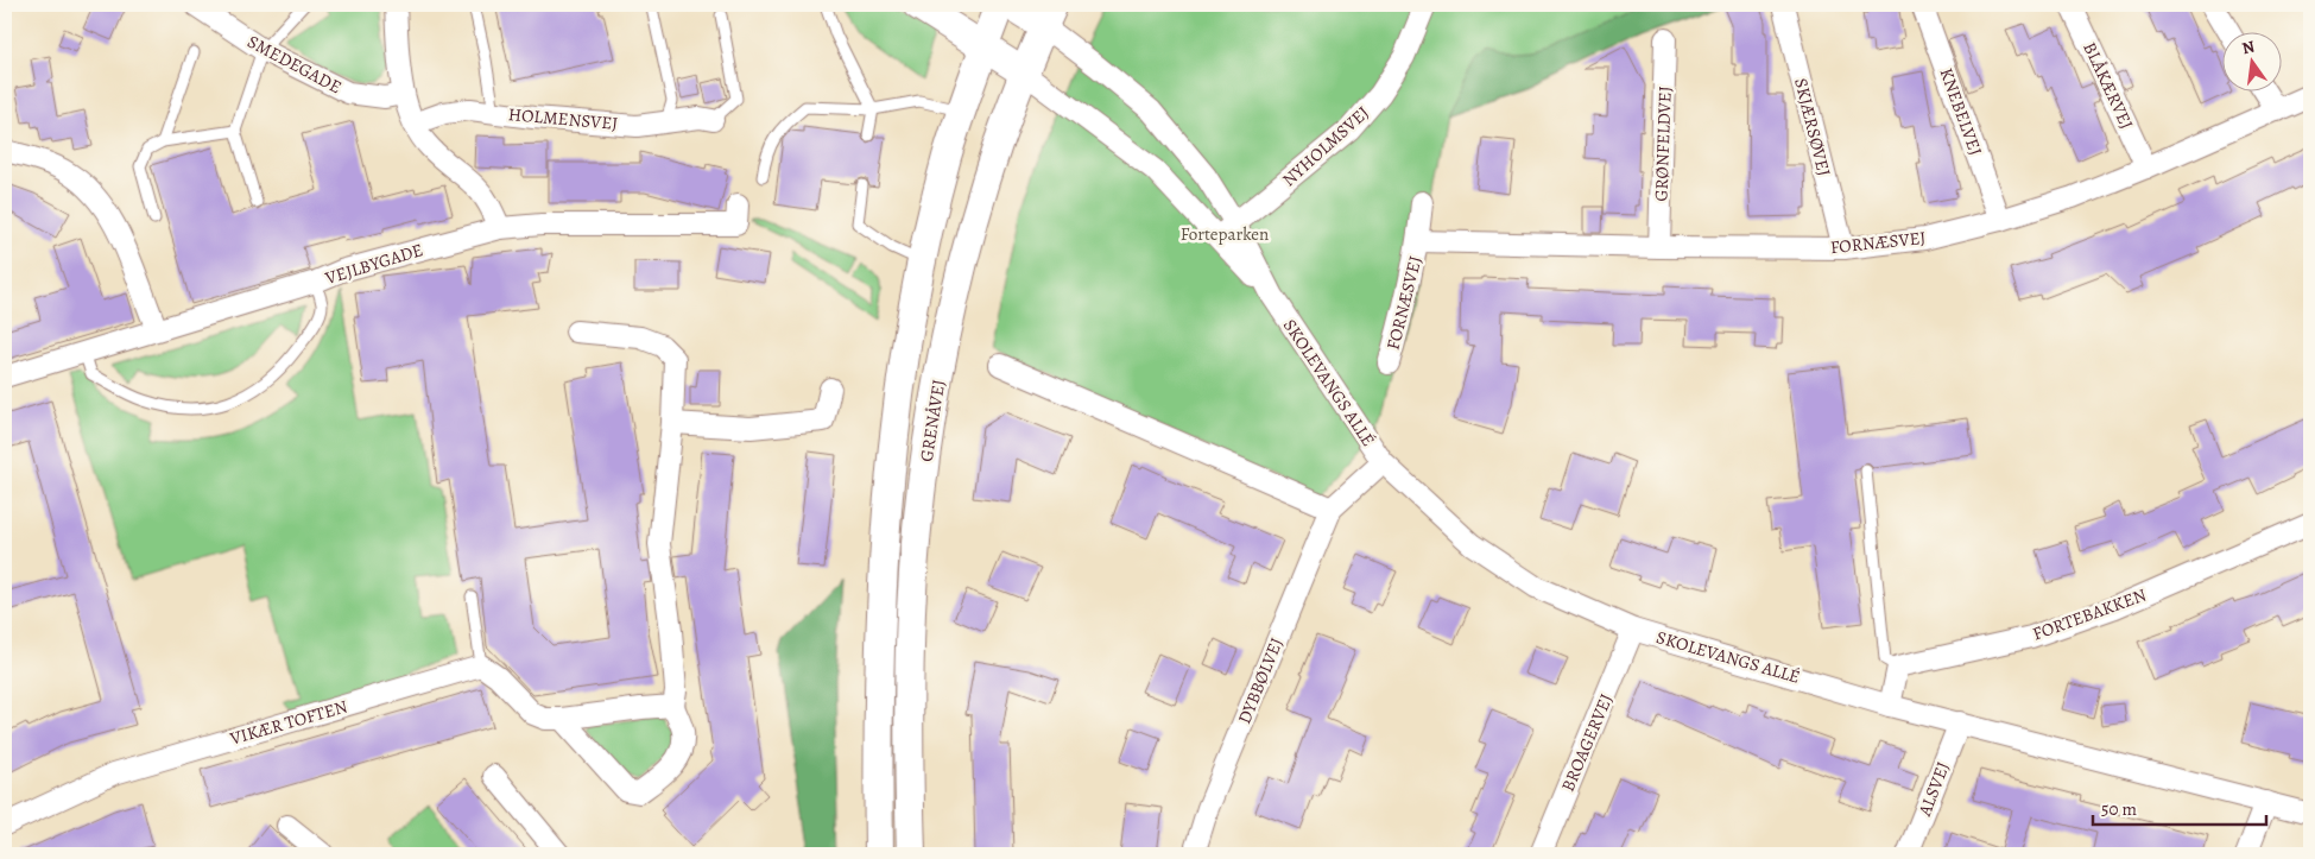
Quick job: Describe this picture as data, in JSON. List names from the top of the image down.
{
  "streets": {
    "main road": ["GRENÅVEJ"],
    "street": [
      "SMEDEGADE",
      "BLÅKÆRVEJ",
      "KNEBELVEJ",
      "HOLMENSVEJ",
      "SKJÆRSØVEJ",
      "GRØNFELDVEJ",
      "NYHOLMSVEJ",
      "FORNÆSVEJ",
      "VEJLBYGADE",
      "SKOLEVANGS ALLÉ",
      "FORTEBAKKEN",
      "DYBBØLVEJ",
      "VIKÆR TOFTEN",
      "BROAGERVEJ",
      "ALSVEJ"
    ]
  },
  "crossings": [
    ["BLÅKÆRVEJ", "FORNÆSVEJ"],
    ["KNEBELVEJ", "FORNÆSVEJ"],
    ["SKJÆRSØVEJ", "FORNÆSVEJ"],
    ["GRØNFELDVEJ", "FORNÆSVEJ"],
    ["NYHOLMSVEJ", "SKOLEVANGS ALLÉ"],
    ["SKOLEVANGS ALLÉ", "GRENÅVEJ"],
    ["SKOLEVANGS ALLÉ", "DYBBØLVEJ"],
    ["SKOLEVANGS ALLÉ", "BROAGERVEJ"],
    ["SKOLEVANGS ALLÉ", "ALSVEJ"]
  ],
  "parks": ["Forteparken"],
  "scale_bar": "50 m",
  "north": "top"
}
